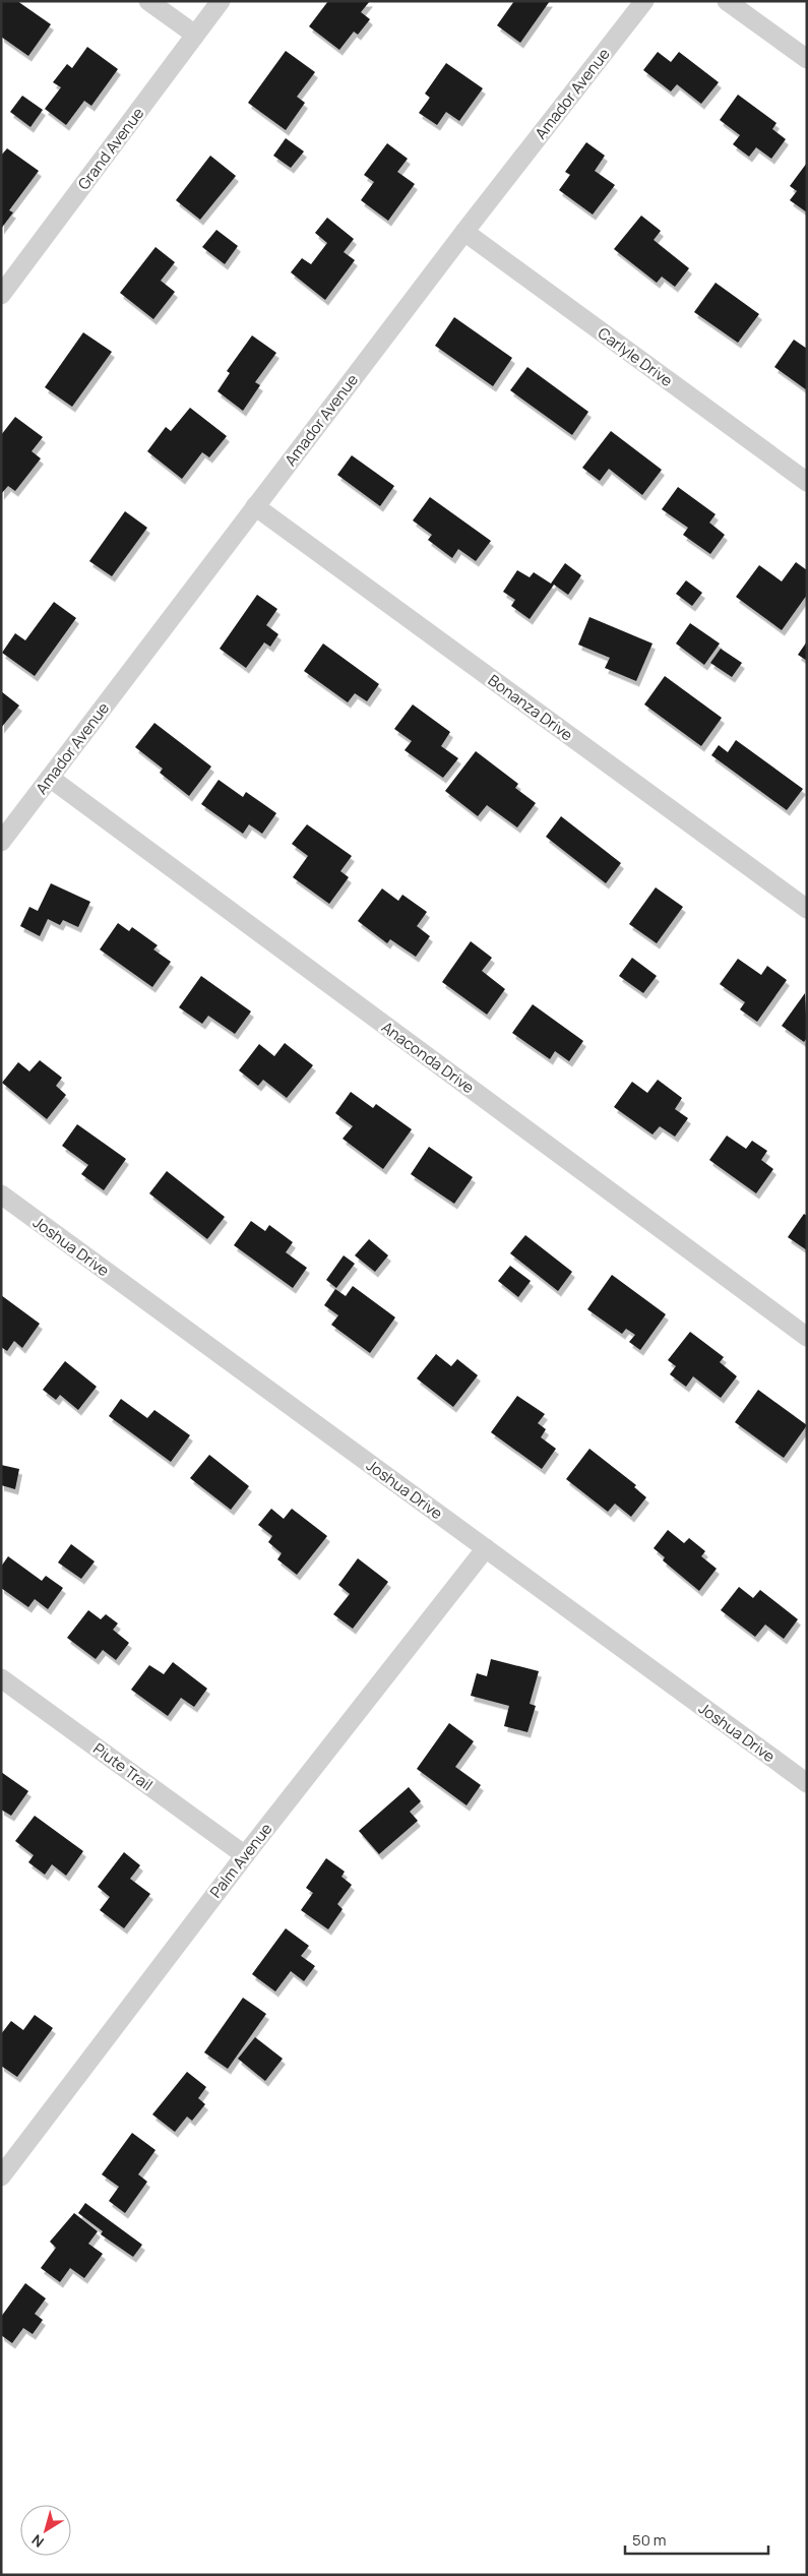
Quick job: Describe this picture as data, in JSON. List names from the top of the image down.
{
  "streets": {
    "street": [
      "Amador Avenue",
      "Grand Avenue",
      "Carlyle Drive",
      "Bonanza Drive",
      "Anaconda Drive",
      "Joshua Drive",
      "Piute Trail",
      "Palm Avenue"
    ]
  },
  "crossings": [
    ["Amador Avenue", "Carlyle Drive"],
    ["Amador Avenue", "Bonanza Drive"],
    ["Amador Avenue", "Anaconda Drive"],
    ["Joshua Drive", "Palm Avenue"],
    ["Piute Trail", "Palm Avenue"]
  ],
  "scale_bar": "50 m",
  "north": "bottom left"
}
